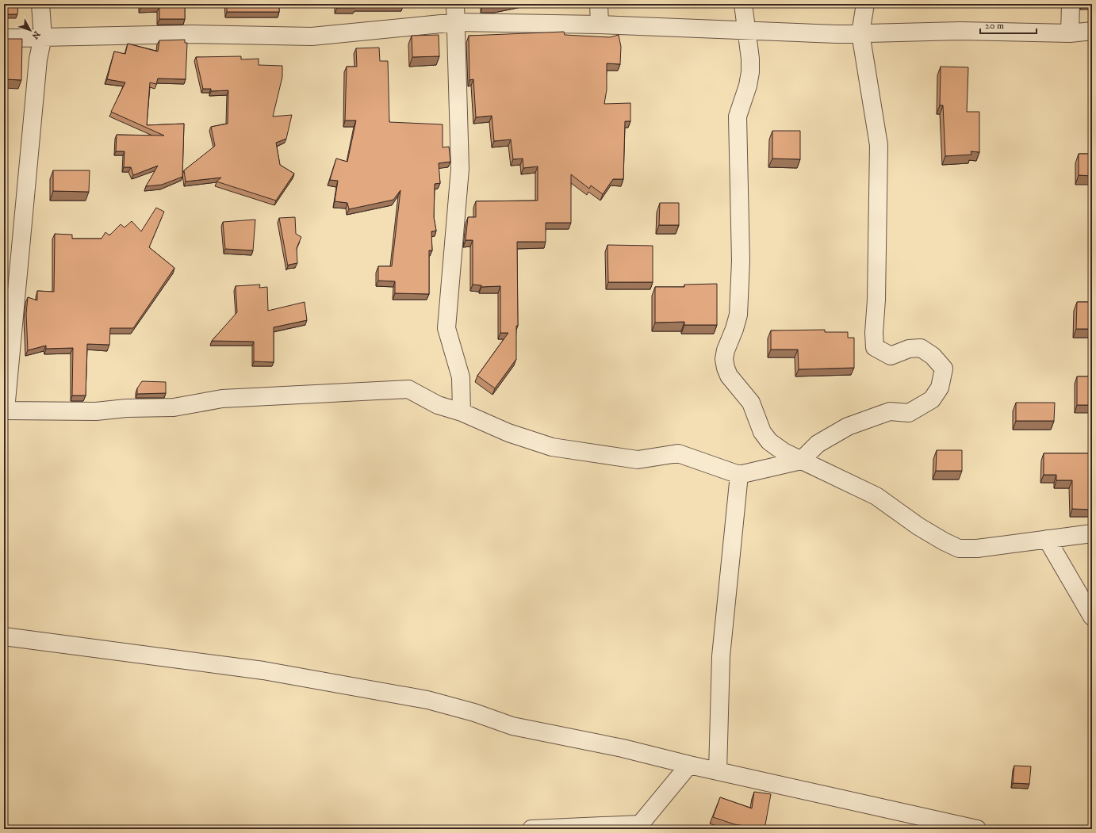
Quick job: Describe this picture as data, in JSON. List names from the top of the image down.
{
  "scale_bar": "20 m",
  "north": "bottom right"
}
